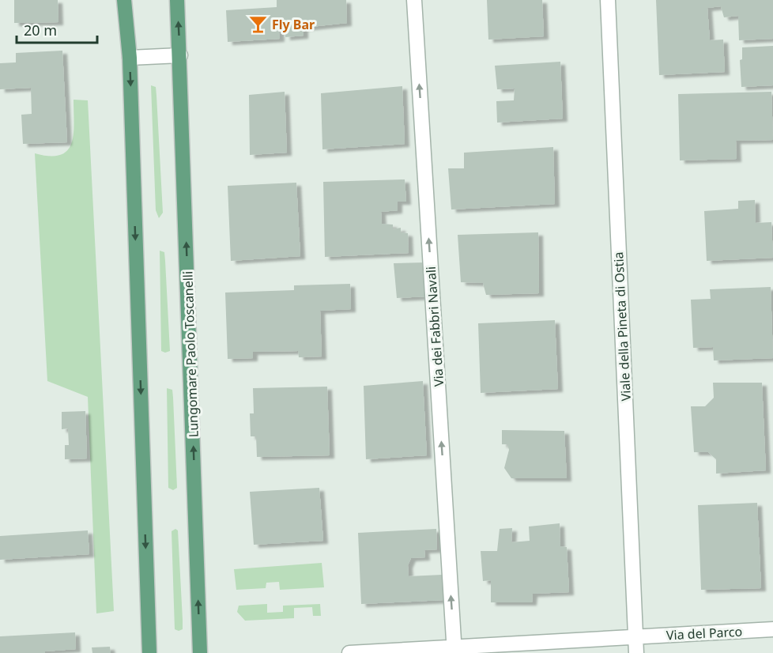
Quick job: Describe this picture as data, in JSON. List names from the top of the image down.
{
  "streets": {
    "main road": ["Lungomare Paolo Toscanelli"],
    "street": ["Via dei Fabbri Navali", "Viale della Pineta di Ostia", "Via del Parco"]
  },
  "crossings": [
    ["Via dei Fabbri Navali", "Via del Parco"],
    ["Viale della Pineta di Ostia", "Via del Parco"]
  ],
  "one_way": ["Via dei Fabbri Navali"],
  "places": {
    "bar": ["Fly Bar"]
  },
  "scale_bar": "20 m"
}
